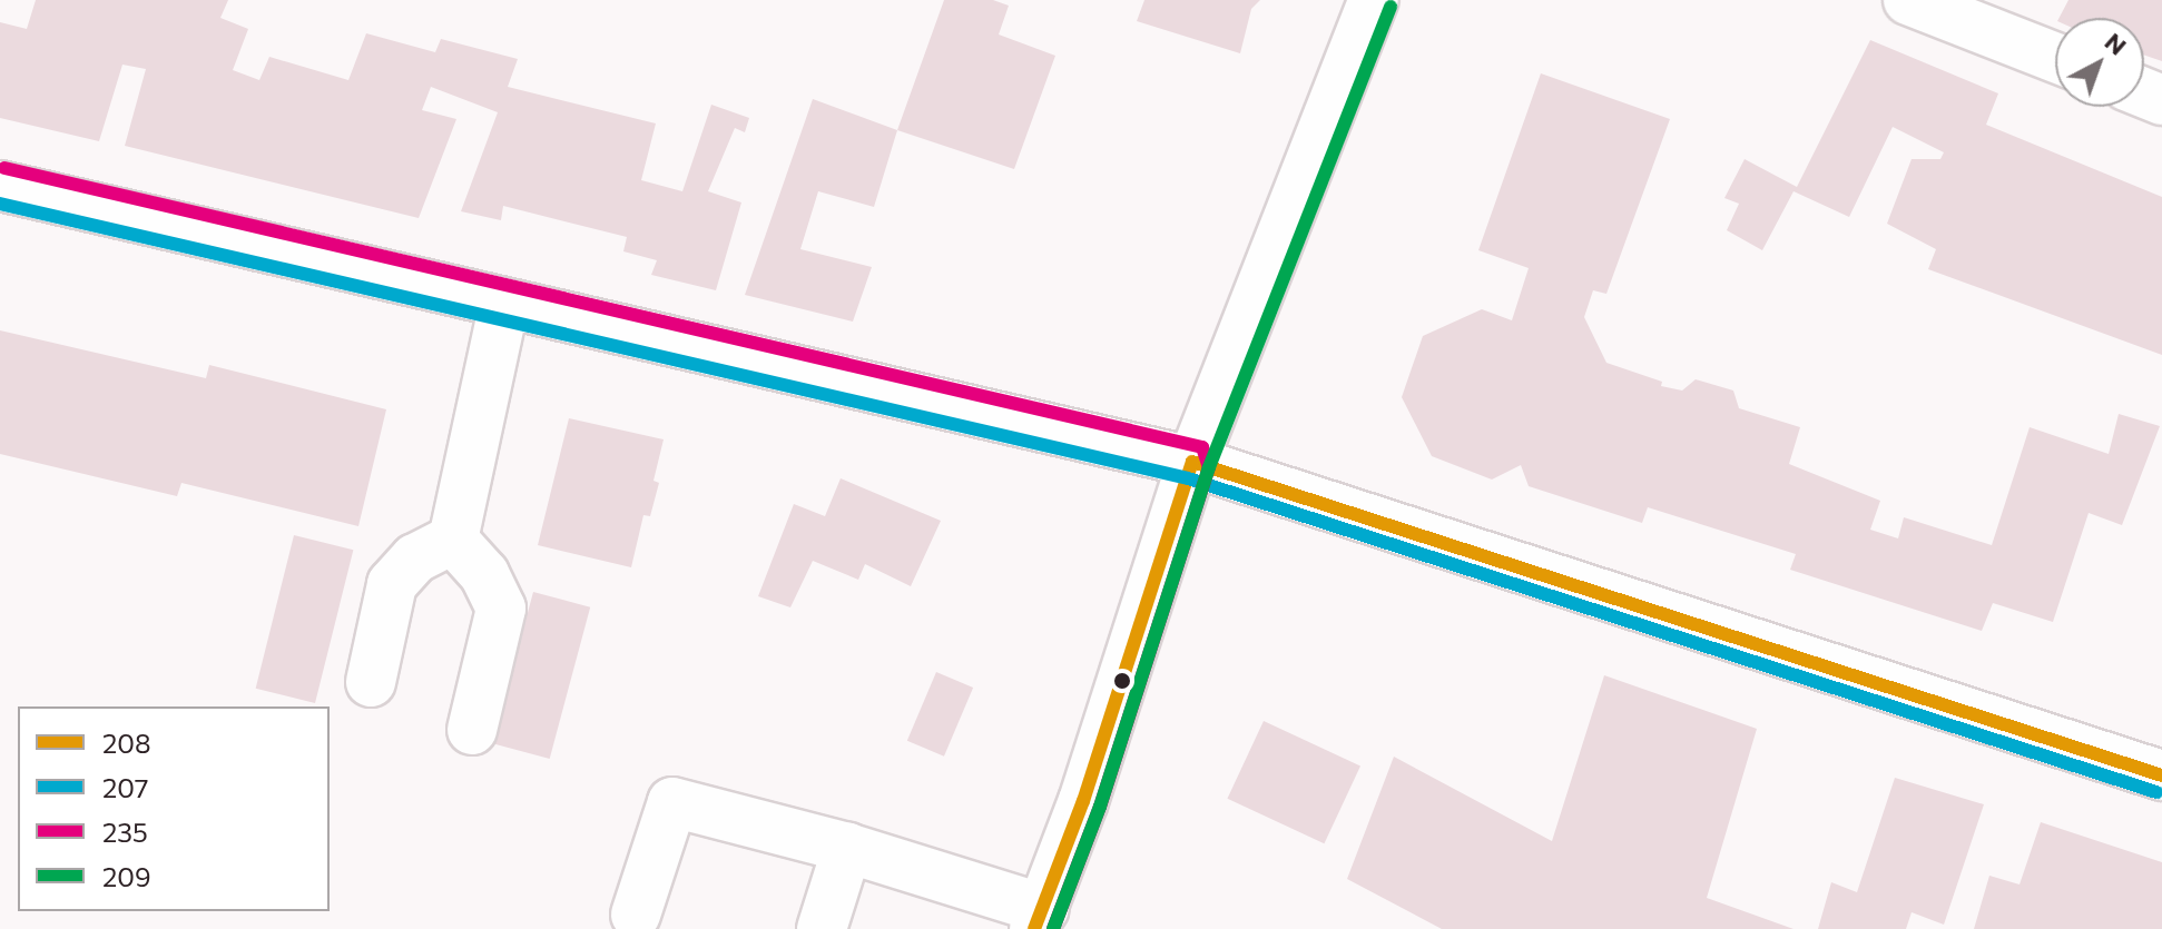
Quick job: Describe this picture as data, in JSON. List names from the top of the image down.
{
  "lines": [
    "transit line 209",
    "transit line 235",
    "transit line 207",
    "transit line 208"
  ],
  "legend": [
    "208",
    "207",
    "235",
    "209"
  ],
  "north": "top right"
}
